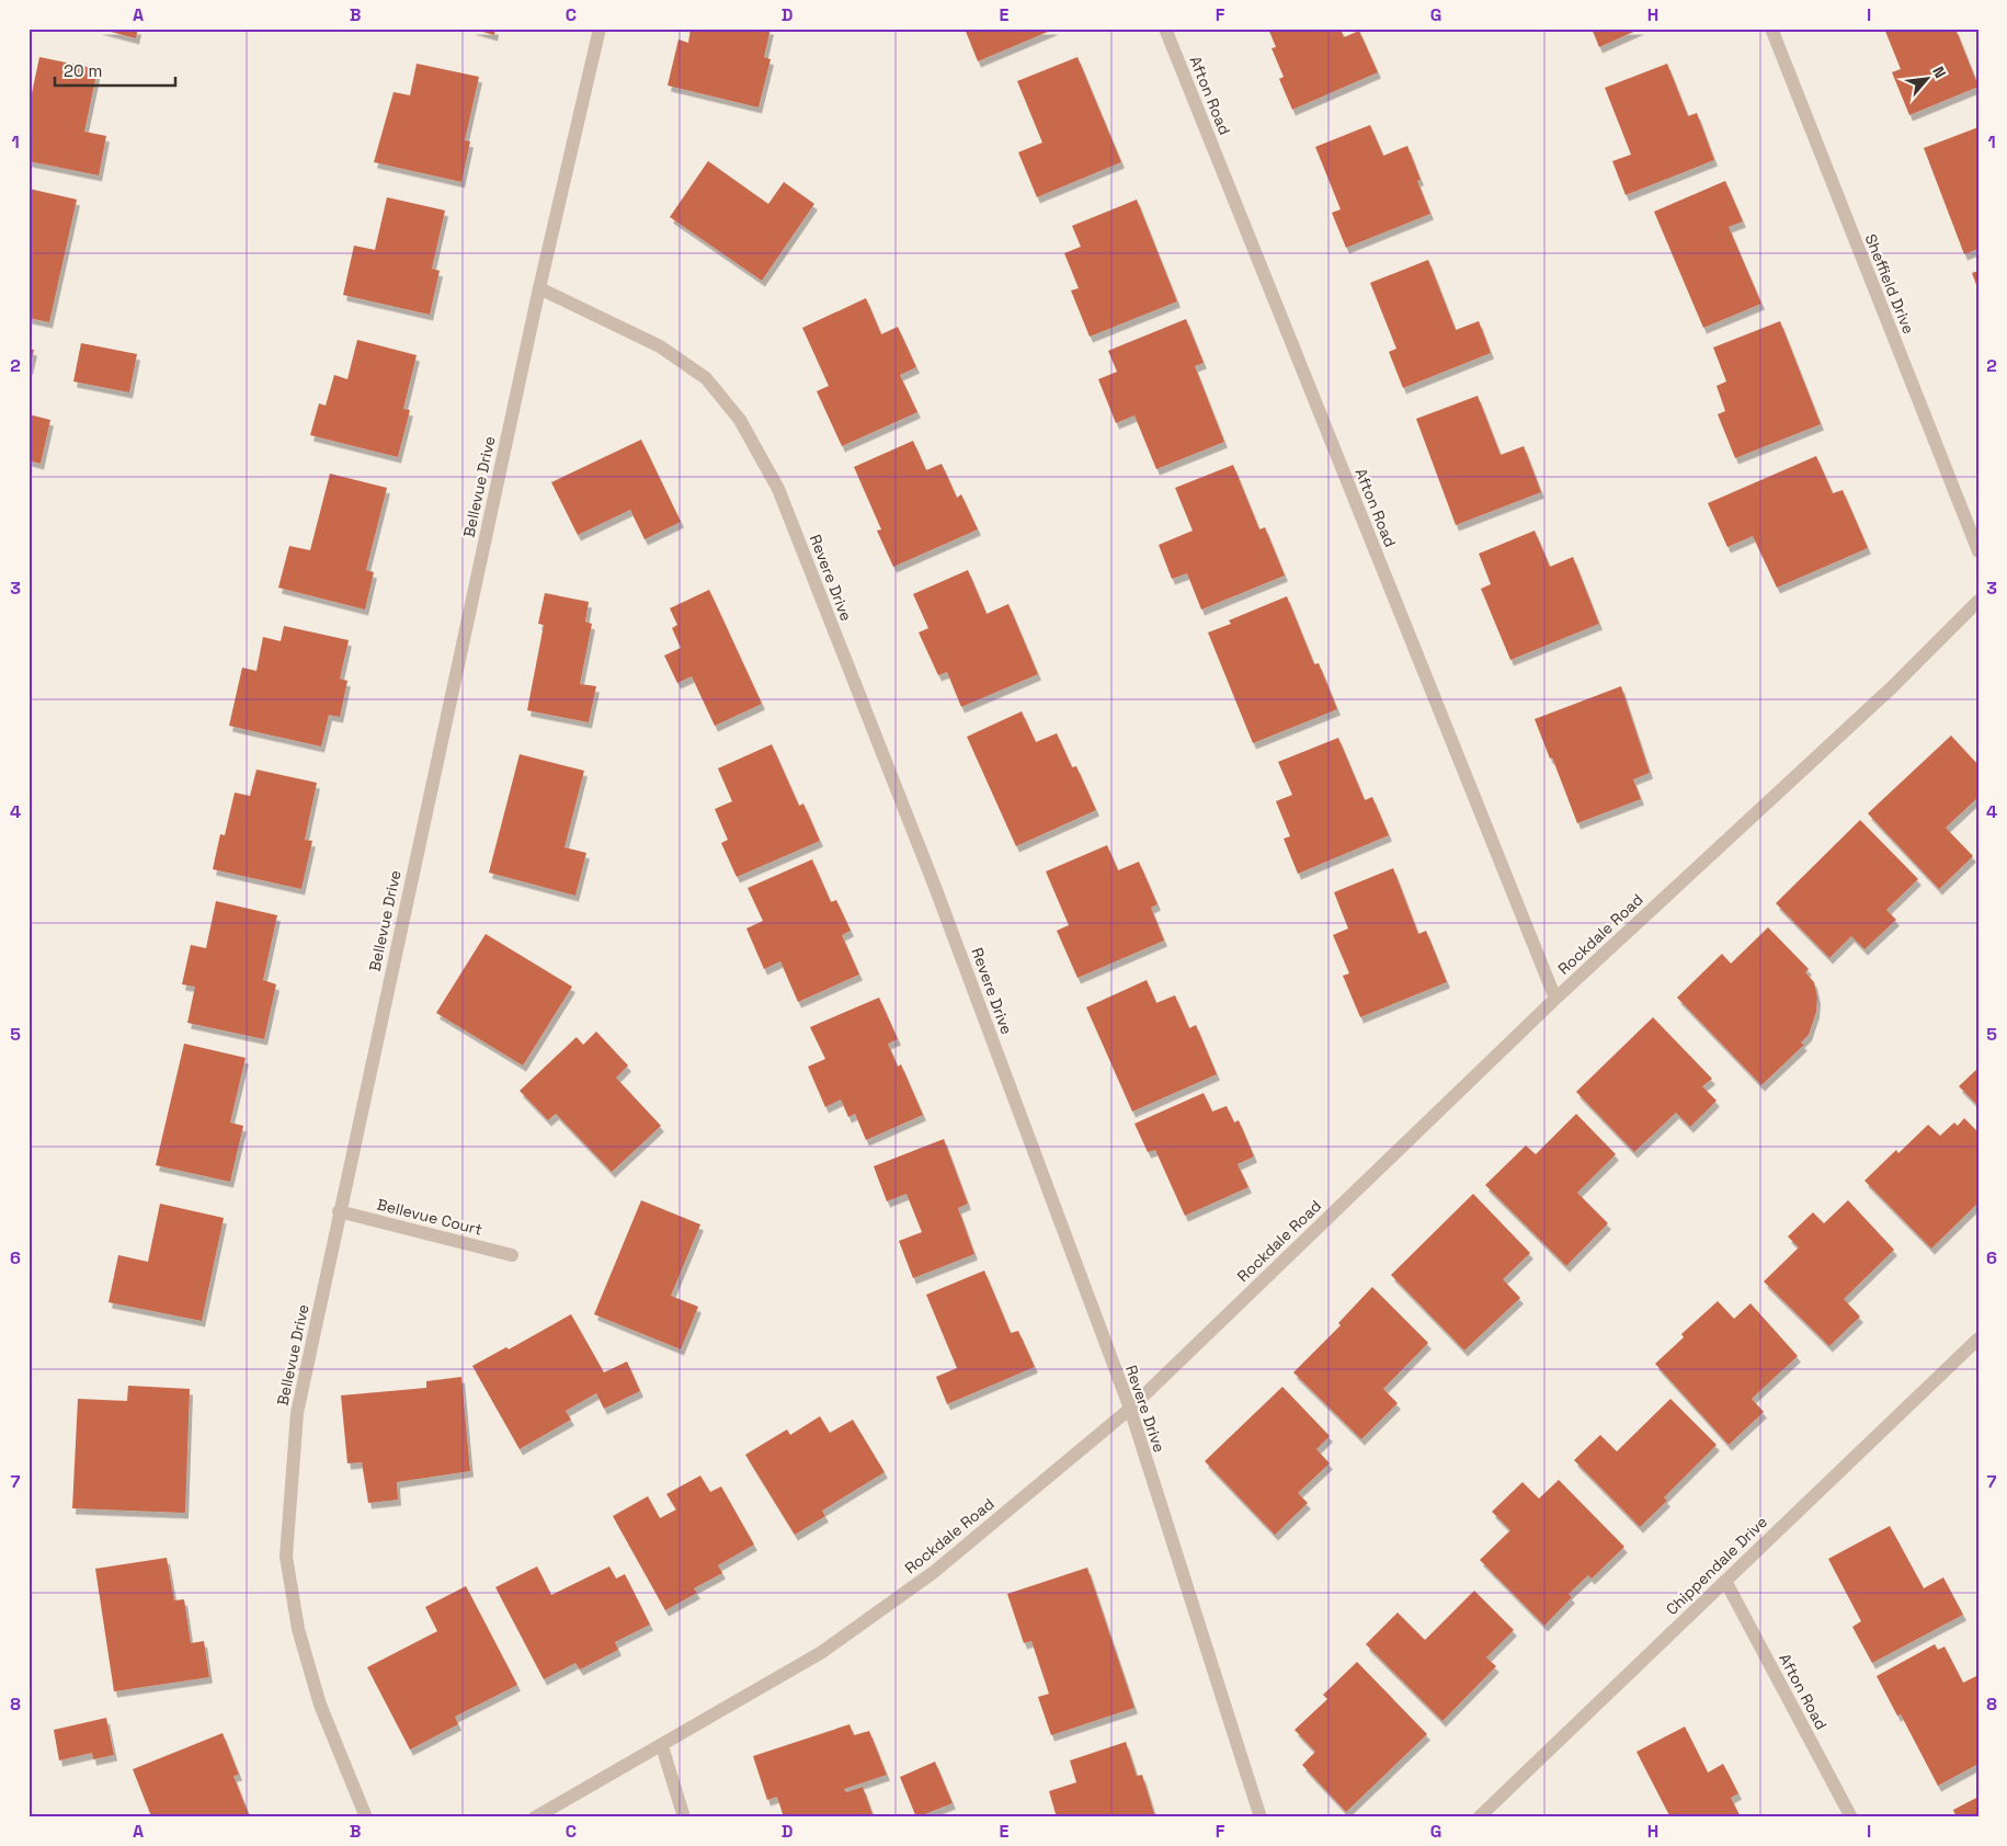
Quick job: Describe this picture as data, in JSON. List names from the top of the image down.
{
  "streets": {
    "street": [
      "Afton Road",
      "Sheffield Drive",
      "Bellevue Drive",
      "Revere Drive",
      "Rockdale Road",
      "Bellevue Court",
      "Chippendale Drive"
    ]
  },
  "crossings": [
    ["Afton Road", "Rockdale Road"],
    ["Afton Road", "Chippendale Drive"],
    ["Bellevue Drive", "Revere Drive"],
    ["Bellevue Drive", "Bellevue Court"],
    ["Revere Drive", "Rockdale Road"]
  ],
  "scale_bar": "20 m",
  "north": "top right",
  "grid": {
    "columns": [
      "A",
      "B",
      "C",
      "D",
      "E",
      "F",
      "G",
      "H",
      "I"
    ],
    "rows": [
      "1",
      "2",
      "3",
      "4",
      "5",
      "6",
      "7",
      "8"
    ]
  }
}
